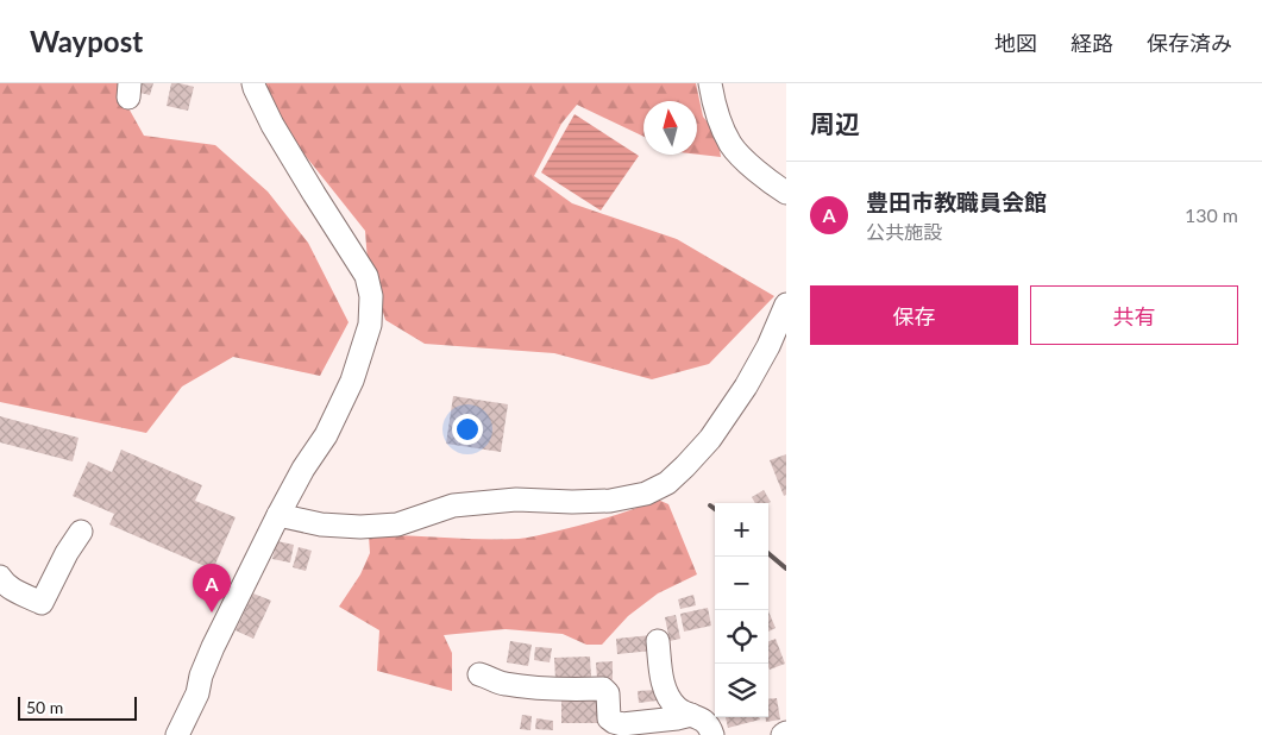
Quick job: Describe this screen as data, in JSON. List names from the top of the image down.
{
  "scale_bar": "50 m",
  "north": "top",
  "page": {
    "header": "Waypost",
    "nav": ["地図", "経路", "保存済み"],
    "heading": "周辺",
    "list": [
      {
        "mark": "A",
        "name": "豊田市教職員会館",
        "note": "公共施設",
        "value": "130 m"
      }
    ],
    "buttons": ["保存", "共有"],
    "map_buttons": ["+", "−"],
    "pins": "A",
    "scale": "50 m"
  }
}
